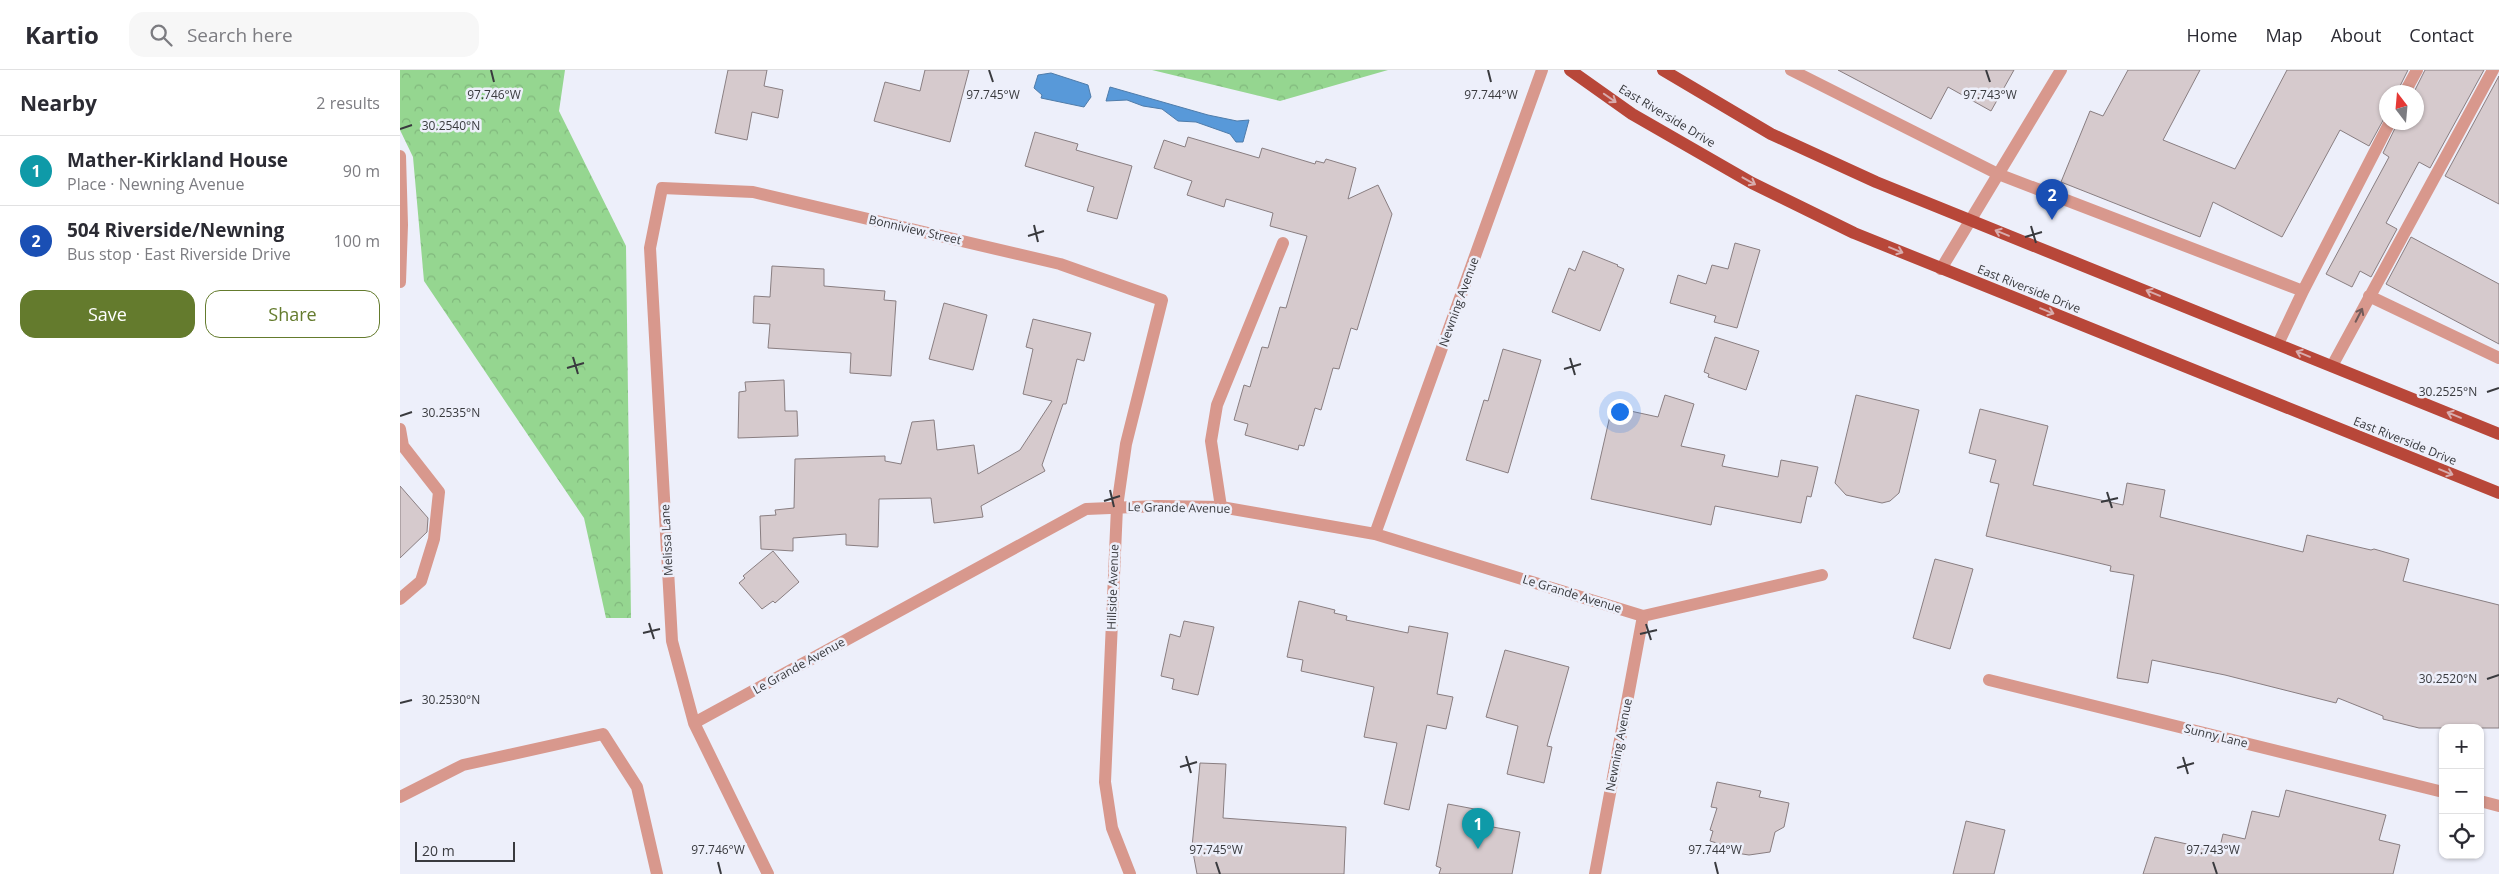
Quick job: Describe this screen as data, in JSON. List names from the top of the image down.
{
  "streets": {
    "main road": ["East Riverside Drive"],
    "street": [
      "Bonniview Street",
      "Newning Avenue",
      "Le Grande Avenue",
      "Melissa Lane",
      "Hillside Avenue",
      "Sunny Lane"
    ]
  },
  "crossings": [
    ["Bonniview Street", "Melissa Lane"],
    ["Bonniview Street", "Hillside Avenue"],
    ["Newning Avenue", "Le Grande Avenue"],
    ["Le Grande Avenue", "Melissa Lane"],
    ["Le Grande Avenue", "Hillside Avenue"]
  ],
  "scale_bar": "20 m",
  "north": "top",
  "page": {
    "header": "Kartio",
    "search": "Search here",
    "nav": [
      "Home",
      "Map",
      "About",
      "Contact"
    ],
    "heading": ["Nearby", "2 results"],
    "list": [
      {
        "mark": "1",
        "name": "Mather-Kirkland House",
        "note": "Place · Newning Avenue",
        "value": "90 m"
      },
      {
        "mark": "2",
        "name": "504 Riverside/Newning",
        "note": "Bus stop · East Riverside Drive",
        "value": "100 m"
      }
    ],
    "pins": ["2", "1"],
    "buttons": ["Save", "Share"],
    "map_buttons": ["+", "−"],
    "scale": "20 m"
  },
  "coordinates": [
    "97.746°W",
    "97.745°W",
    "97.744°W",
    "97.743°W",
    "30.2540°N",
    "30.2525°N",
    "30.2535°N",
    "30.2520°N",
    "30.2530°N"
  ]
}
